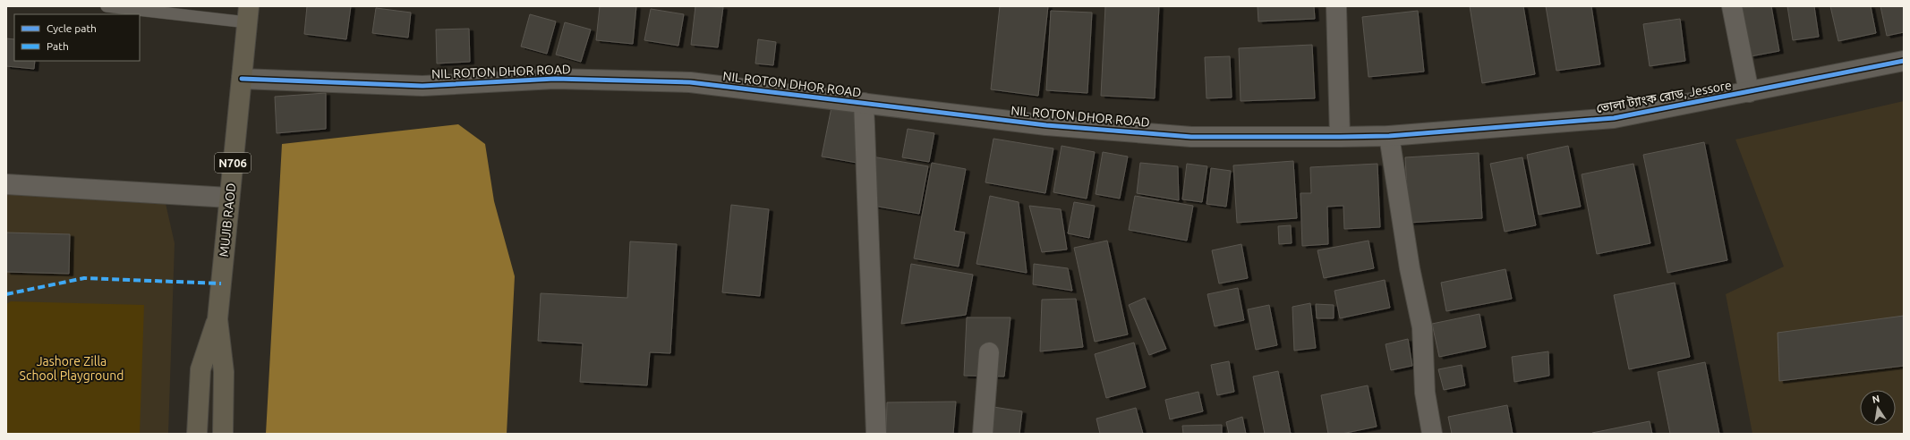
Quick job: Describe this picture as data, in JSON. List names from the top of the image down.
{
  "streets": {
    "highway": ["N706", "MUJIB RAOD"],
    "street": ["NIL ROTON DHOR ROAD", "ভোলা ট্যাংক রোড, Jessore"]
  },
  "crossings": [
    ["NIL ROTON DHOR ROAD", "ভোলা ট্যাংক রোড, Jessore"],
    ["NIL ROTON DHOR ROAD", "MUJIB RAOD"],
    ["N706", "MUJIB RAOD"]
  ],
  "parks": ["Jashore Zilla School Playground"],
  "legend": ["Cycle path", "Path"],
  "north": "top"
}
